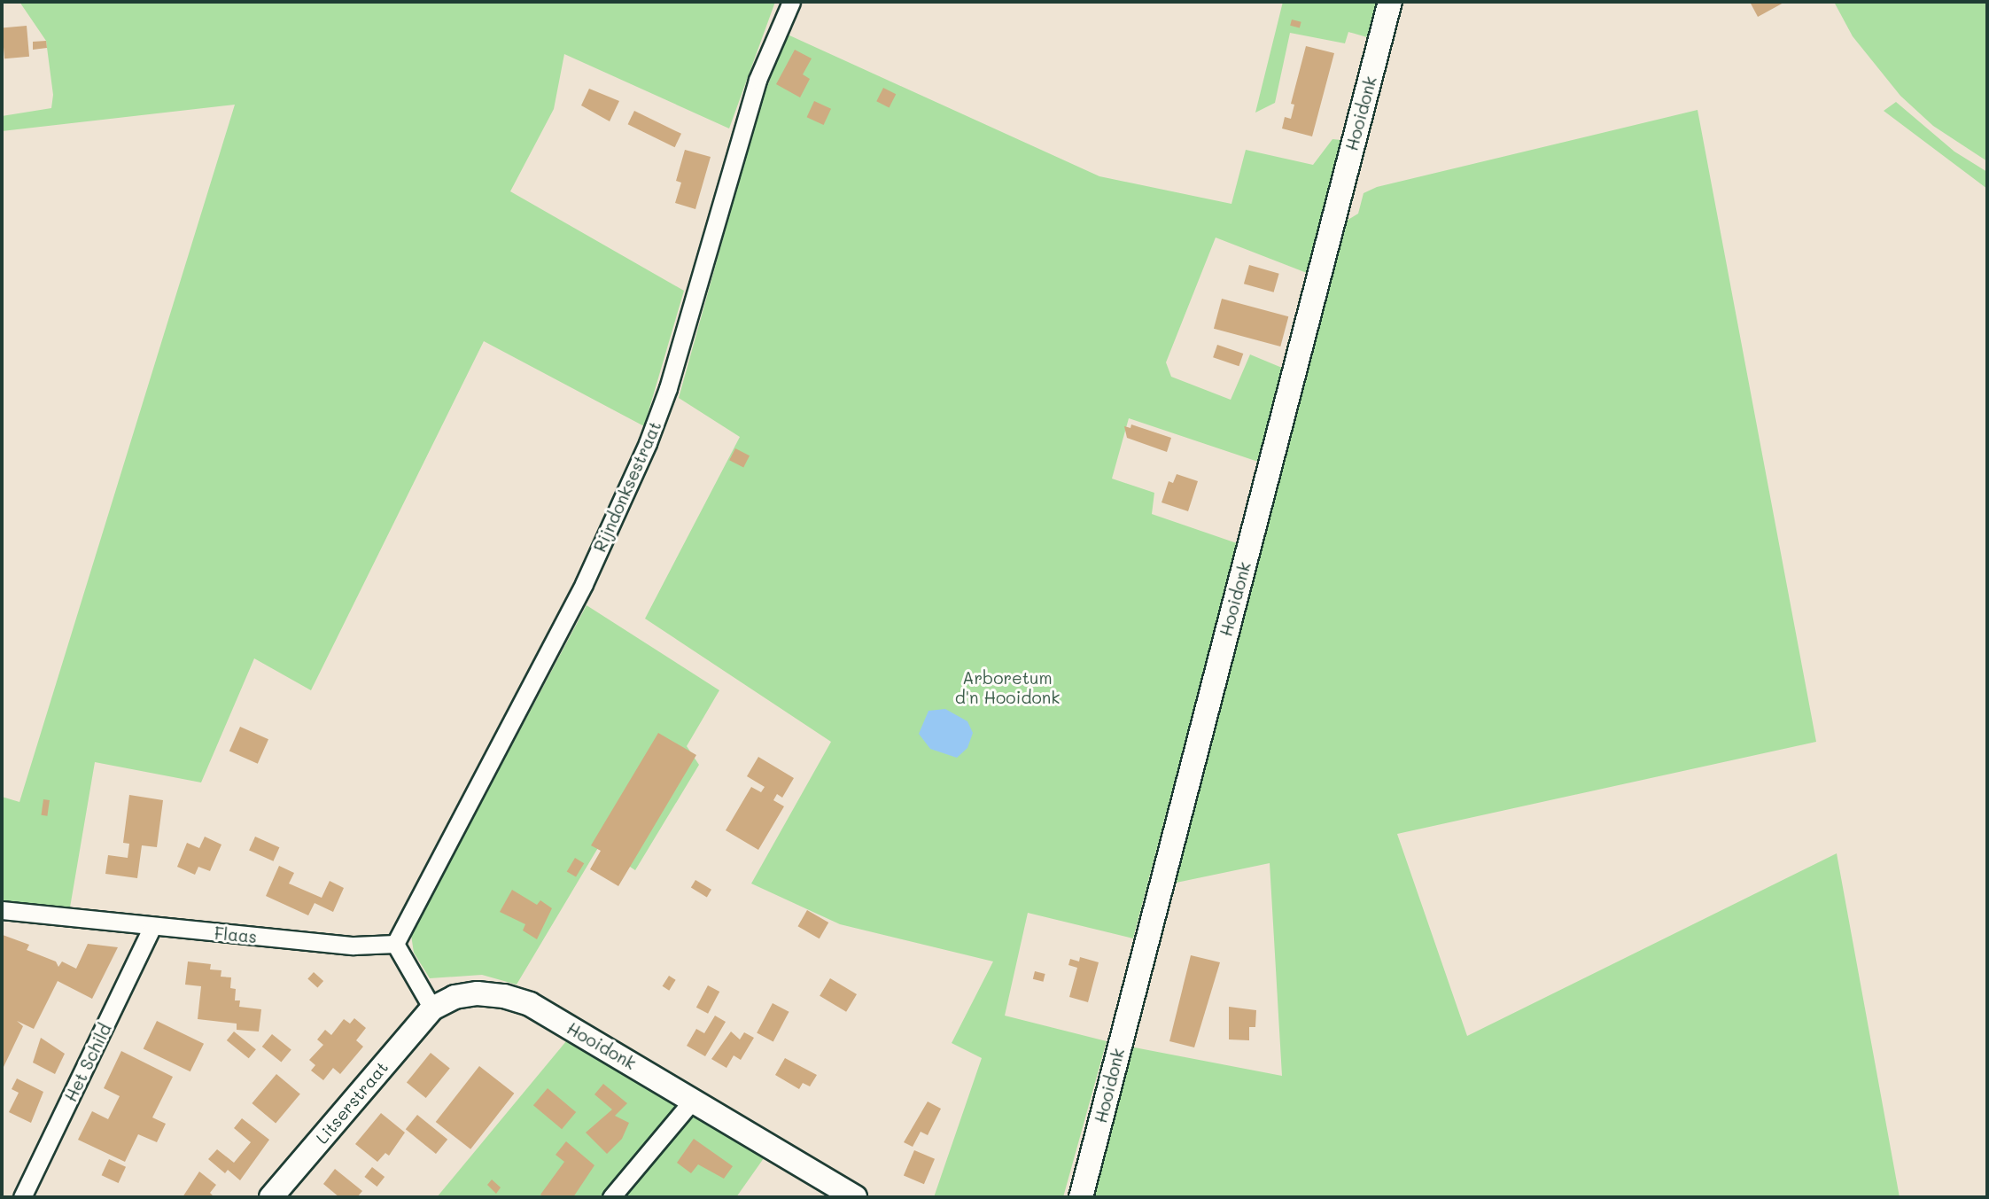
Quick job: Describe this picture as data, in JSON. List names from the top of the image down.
{
  "streets": {
    "street": [
      "Hooidonk",
      "Rijndonksestraat",
      "Flaas",
      "Het Schild",
      "Litserstraat"
    ]
  },
  "crossings": [
    ["Hooidonk", "Litserstraat"],
    ["Rijndonksestraat", "Flaas"],
    ["Flaas", "Het Schild"]
  ],
  "parks": ["Arboretum d'n Hooidonk"]
}
